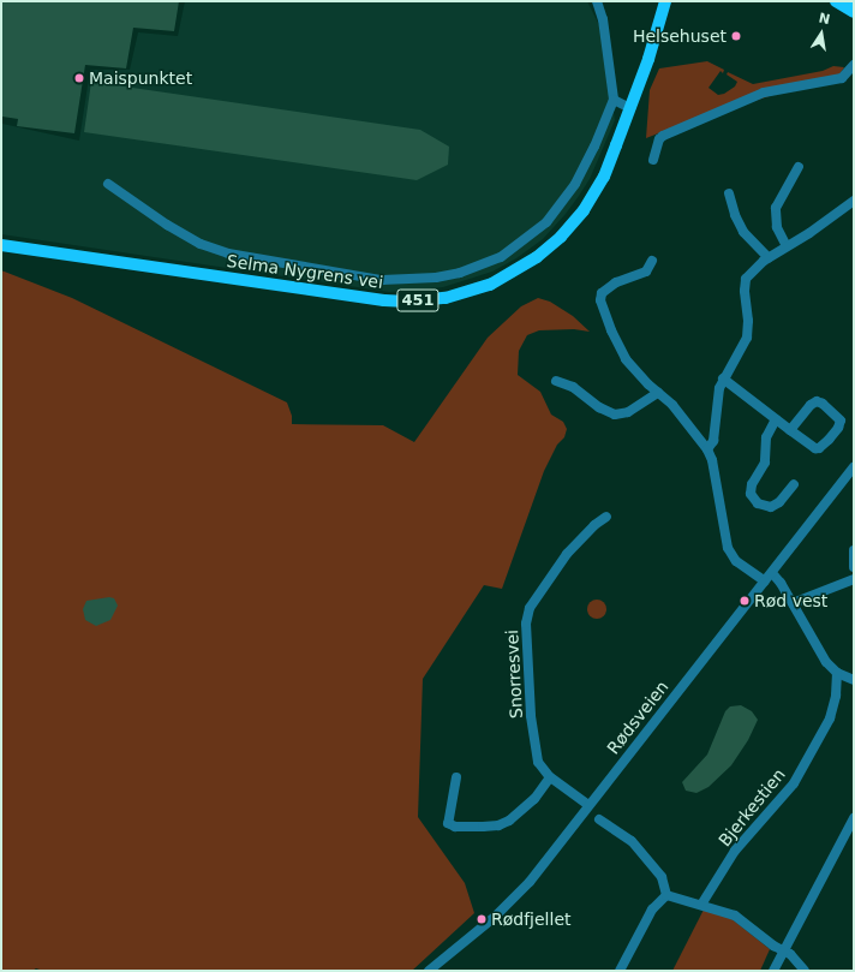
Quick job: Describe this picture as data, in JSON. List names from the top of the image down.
{
  "streets": {
    "main road": ["Selma Nygrens vei", "451"],
    "street": ["Snorresvei", "Rødsveien", "Bjerkestien"]
  },
  "crossings": [
    ["Snorresvei", "Rødsveien"]
  ],
  "places": [
    "Helsehuset",
    "Maispunktet",
    "Rød vest",
    "Rødfjellet"
  ],
  "north": "top"
}
